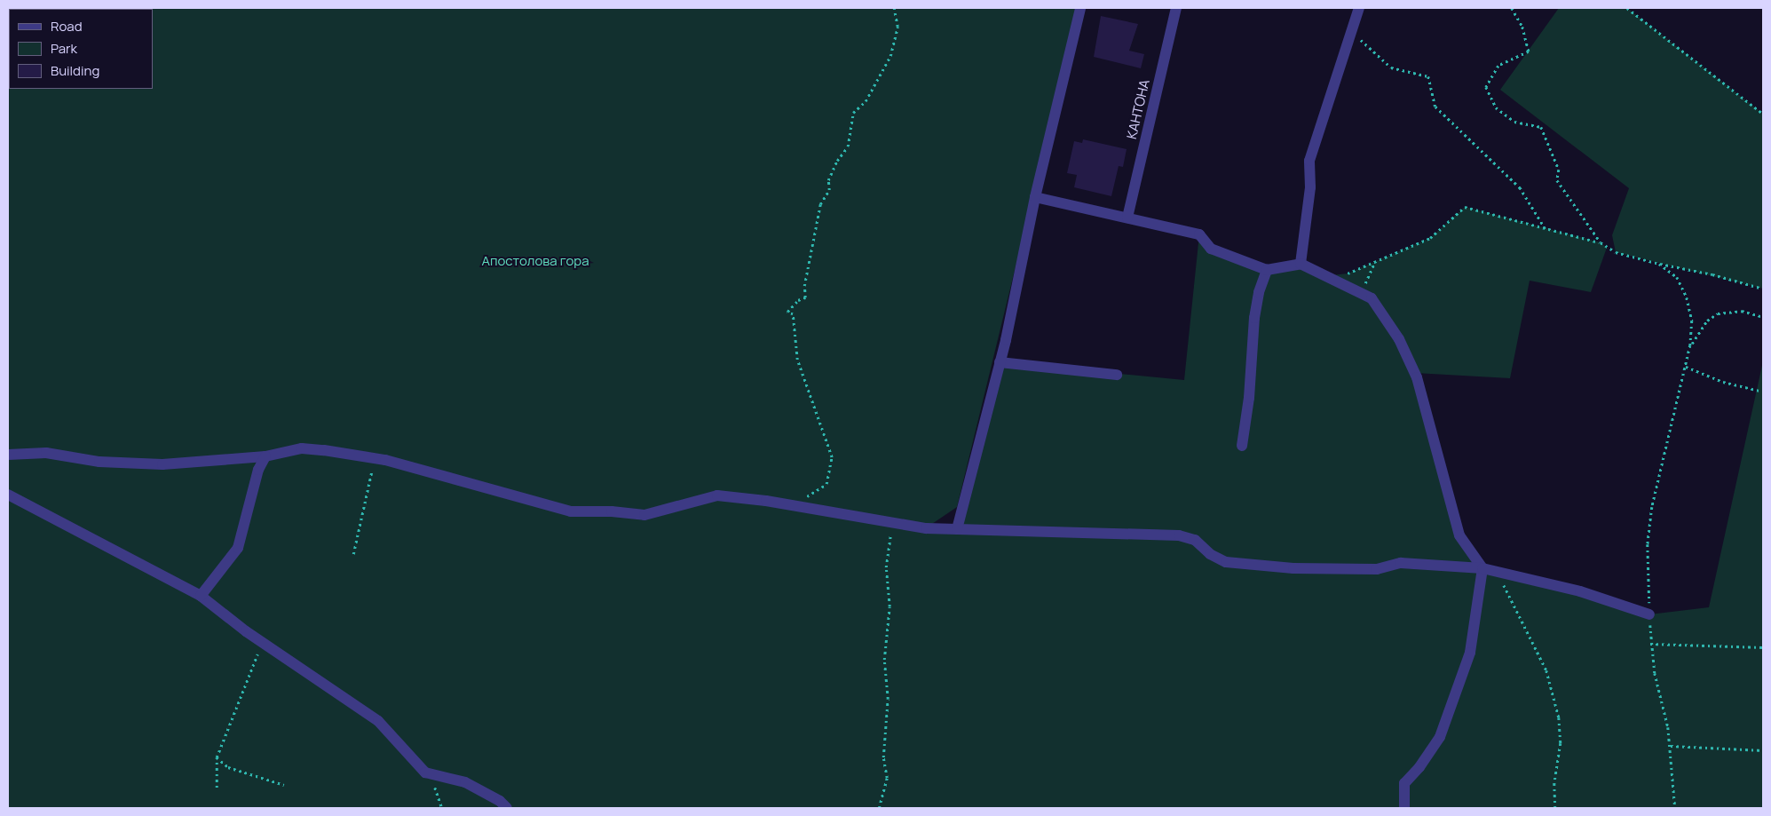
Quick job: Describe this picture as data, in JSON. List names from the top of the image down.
{
  "streets": {
    "street": ["КАНТОНА"]
  },
  "parks": ["Апостолова гора"],
  "legend": ["Road", "Park", "Building"]
}
